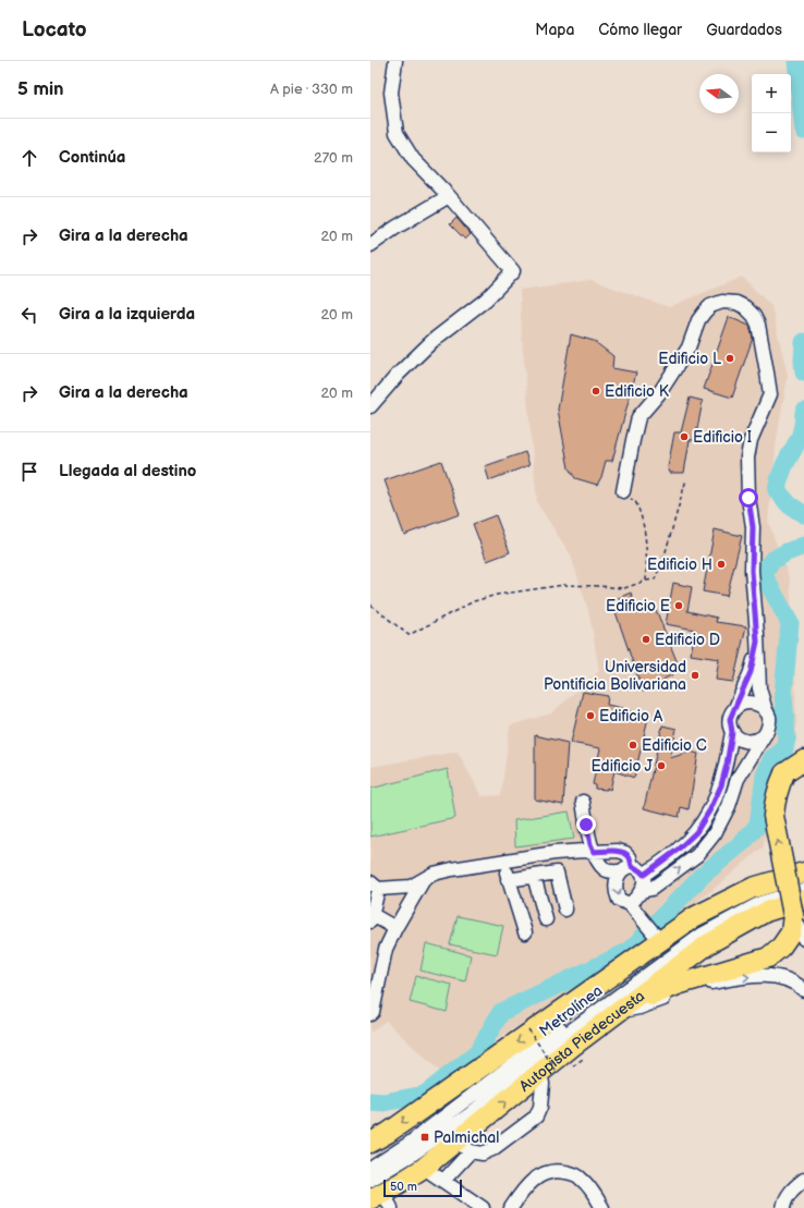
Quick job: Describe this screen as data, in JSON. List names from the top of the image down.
{
  "streets": {
    "highway": ["Autopista Piedecuesta"],
    "street": ["Metrolínea"]
  },
  "crossings": [
    ["Metrolínea", "Autopista Piedecuesta"]
  ],
  "places": {
    "other": [
      "Edificio L",
      "Edificio K",
      "Edificio I",
      "Edificio H",
      "Edificio E",
      "Edificio D",
      "Universidad Pontificia Bolivariana",
      "Edificio A",
      "Edificio C",
      "Edificio J"
    ],
    "transit": ["Palmichal"]
  },
  "scale_bar": "50 m",
  "north": "left",
  "page": {
    "header": "Locato",
    "nav": ["Mapa", "Cómo llegar", "Guardados"],
    "heading": ["5 min", "A pie · 330 m"],
    "map_buttons": ["+", "−"],
    "list": [
      ["Continúa", "270 m"],
      ["Gira a la derecha", "20 m"],
      ["Gira a la izquierda", "20 m"],
      ["Gira a la derecha", "20 m"],
      "Llegada al destino"
    ],
    "scale": "50 m"
  }
}
